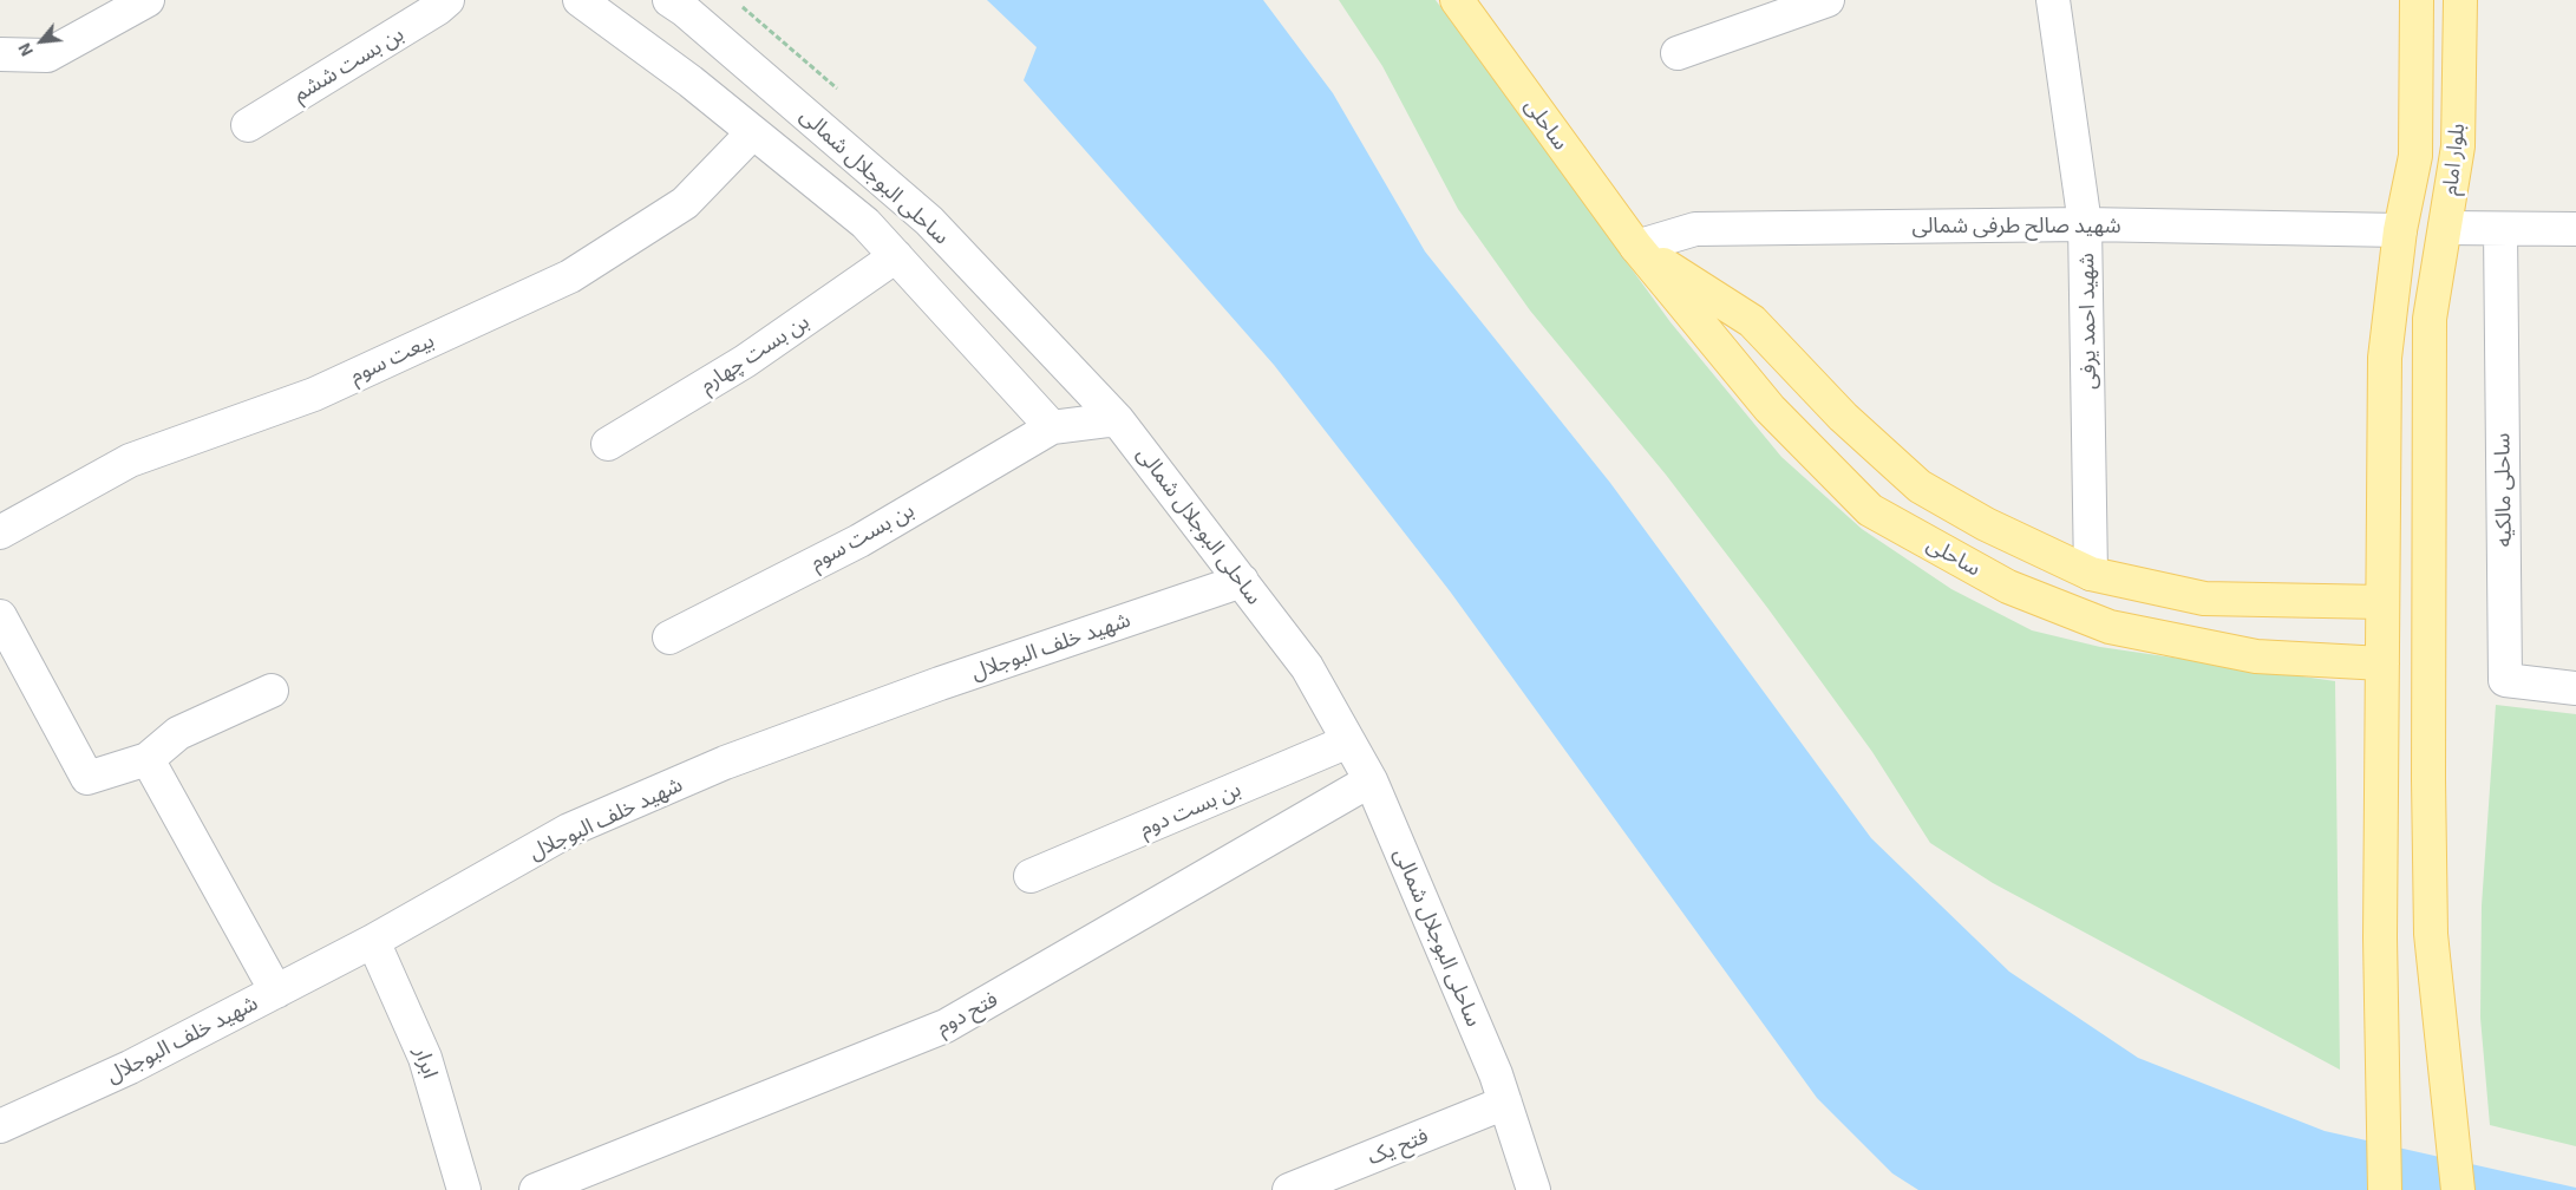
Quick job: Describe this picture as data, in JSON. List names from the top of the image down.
{
  "streets": {
    "main road": ["ساحلی", "بلوار امام"],
    "street": [
      "بن بست ششم",
      "ساحلی البوجلال شمالی",
      "شهید صالح طرفی شمالی",
      "شهید احمد یرفی",
      "بن بست چهارم",
      "بیعت سوم",
      "ساحلی مالکیه",
      "بن بست سوم",
      "شهید خلف البوجلال",
      "بن بست دوم",
      "فتح دوم",
      "ابرار",
      "فتح یک"
    ]
  },
  "crossings": [
    ["ساحلی", "بلوار امام"],
    ["ساحلی", "شهید صالح طرفی شمالی"],
    ["ساحلی", "شهید احمد یرفی"],
    ["بلوار امام", "شهید صالح طرفی شمالی"],
    ["ساحلی البوجلال شمالی", "بن بست چهارم"],
    ["ساحلی البوجلال شمالی", "بیعت سوم"],
    ["ساحلی البوجلال شمالی", "بن بست سوم"],
    ["ساحلی البوجلال شمالی", "شهید خلف البوجلال"],
    ["ساحلی البوجلال شمالی", "بن بست دوم"],
    ["ساحلی البوجلال شمالی", "فتح دوم"],
    ["ساحلی البوجلال شمالی", "فتح یک"],
    ["شهید صالح طرفی شمالی", "شهید احمد یرفی"],
    ["شهید خلف البوجلال", "ابرار"]
  ],
  "north": "bottom left"
}
